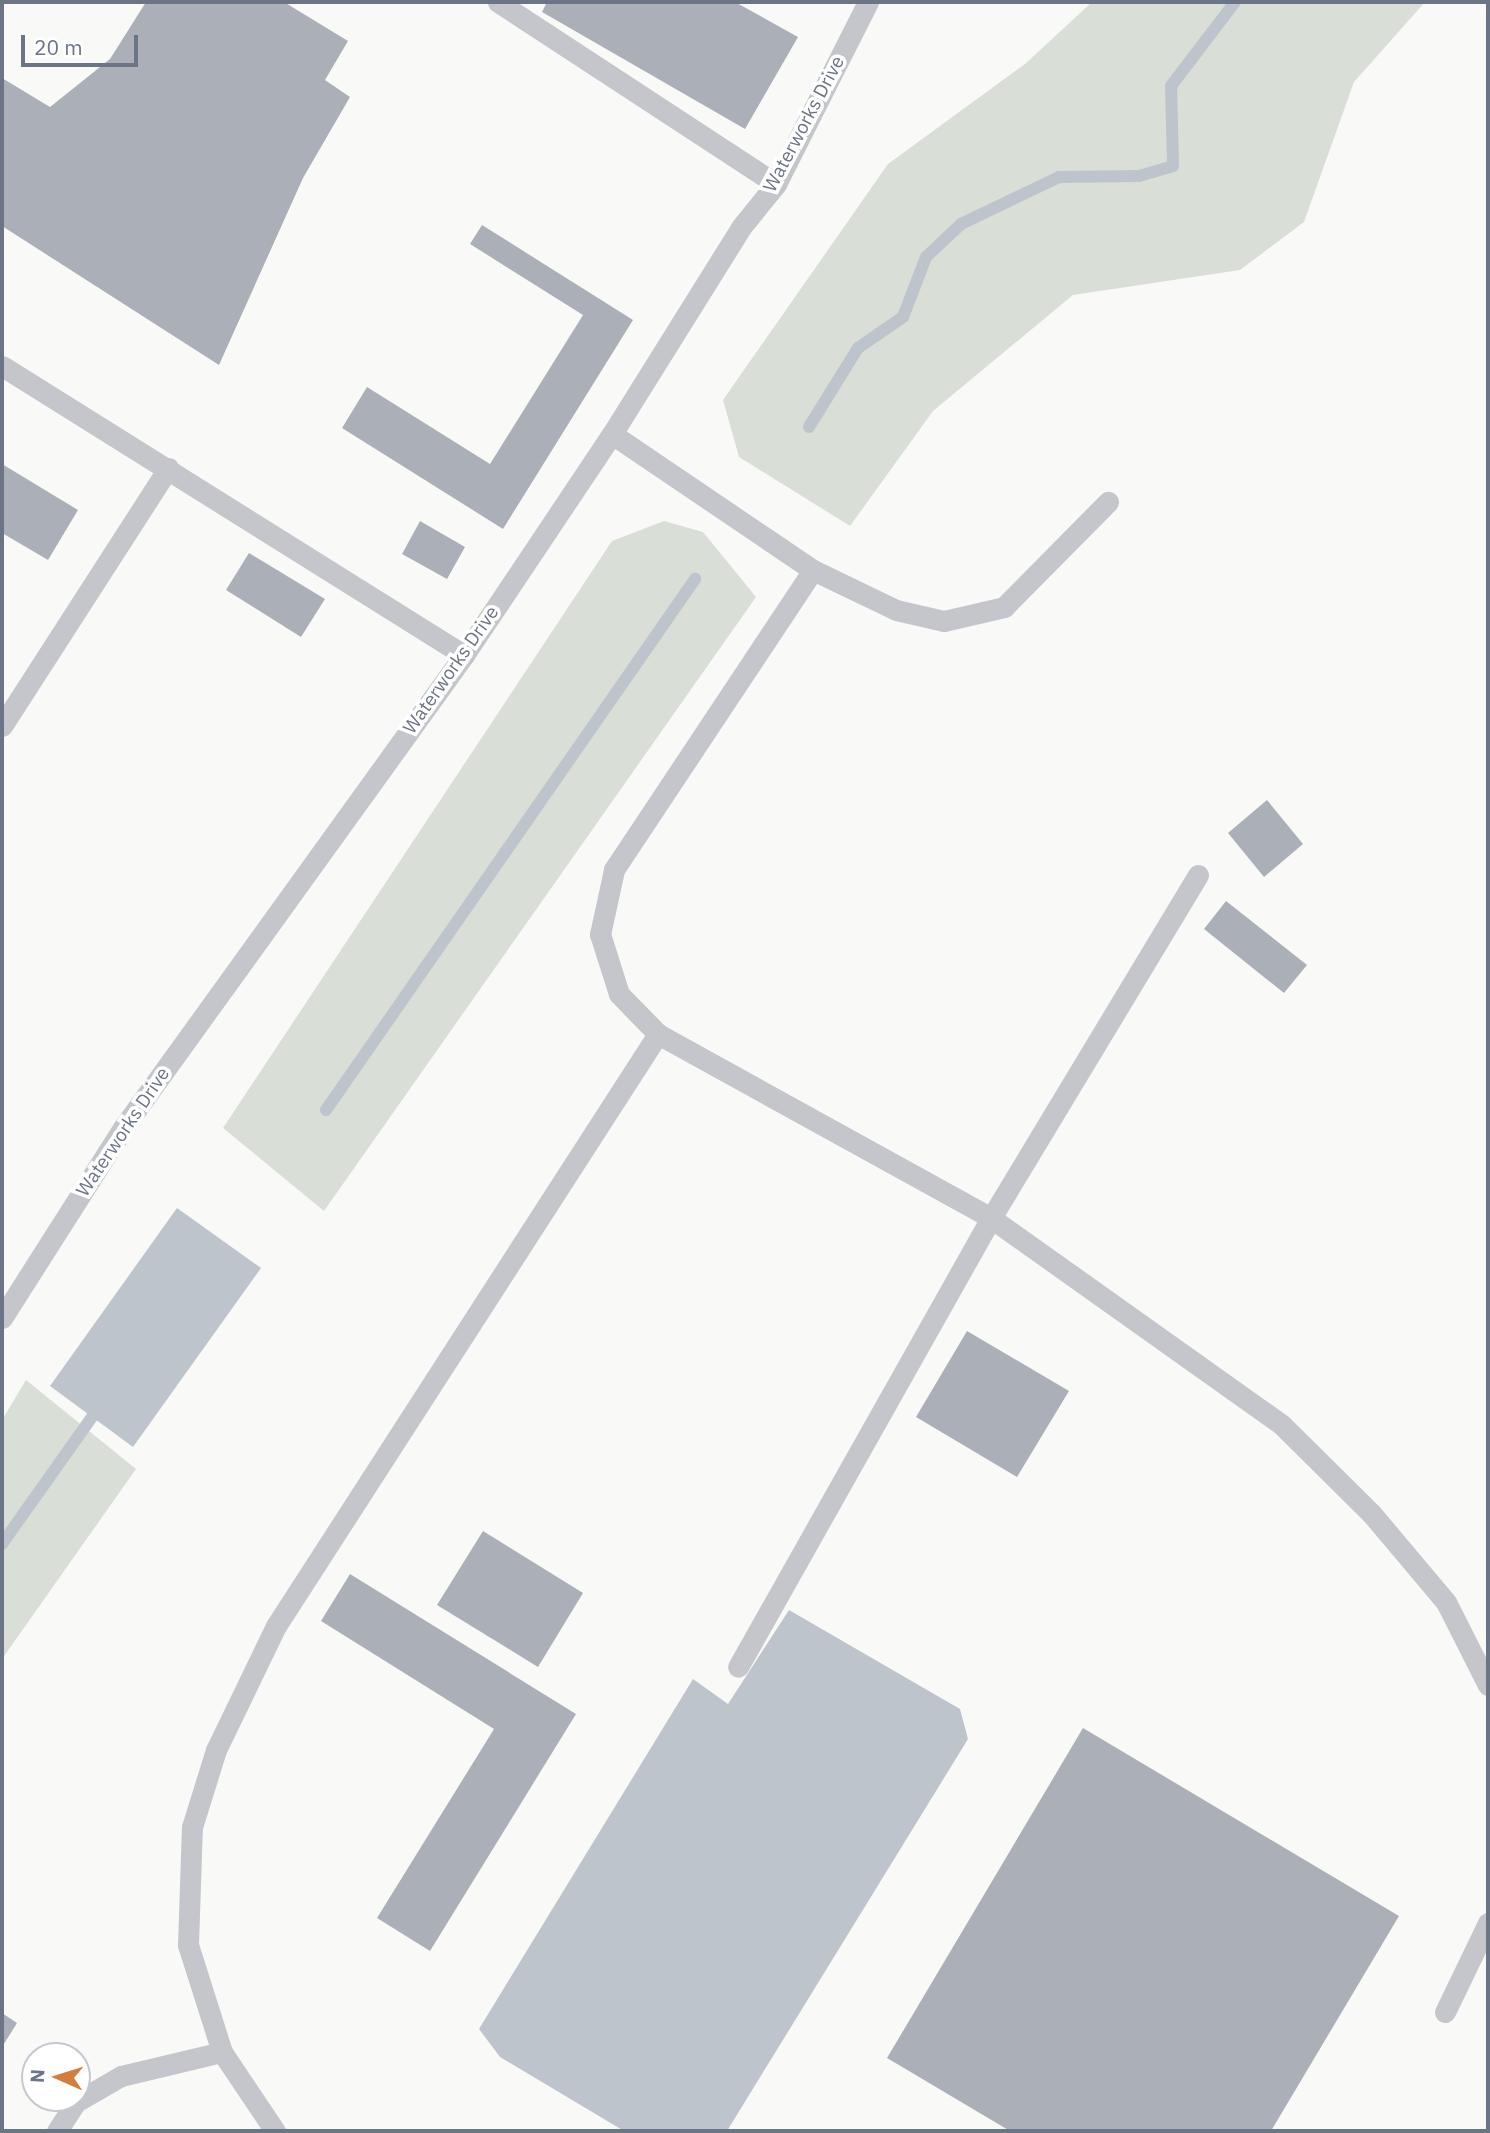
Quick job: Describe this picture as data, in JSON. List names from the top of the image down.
{
  "streets": {
    "lane": ["Waterworks Drive"]
  },
  "scale_bar": "20 m",
  "north": "left"
}
